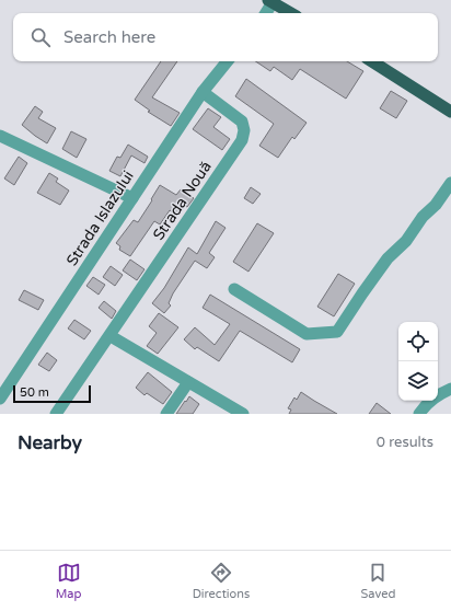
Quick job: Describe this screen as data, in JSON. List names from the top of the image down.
{
  "streets": {
    "street": ["Strada Nouă", "Strada Islazului"]
  },
  "crossings": [
    ["Strada Nouă", "Strada Islazului"]
  ],
  "scale_bar": "50 m",
  "page": {
    "search": "Search here",
    "scale": "50 m",
    "heading": ["Nearby", "0 results"],
    "nav": ["Map", "Directions", "Saved"]
  }
}
